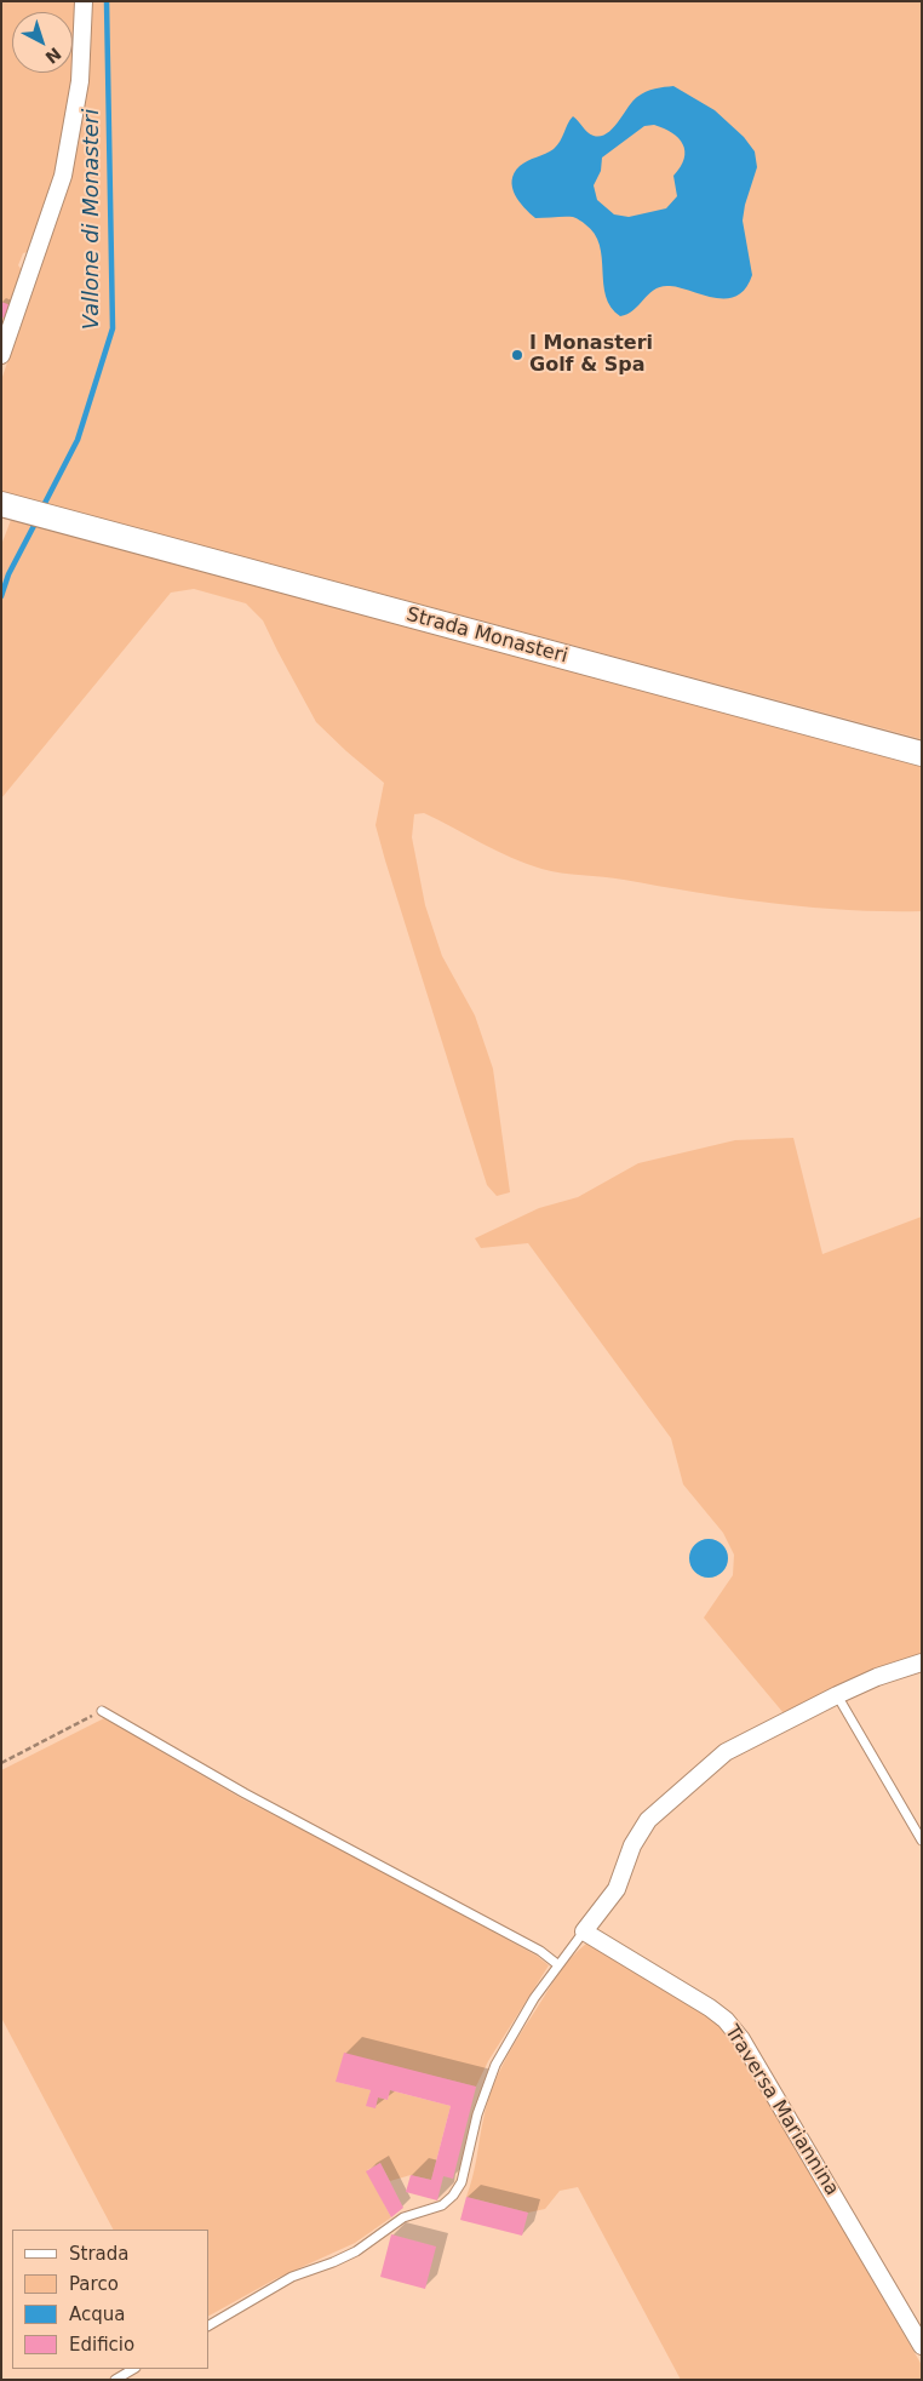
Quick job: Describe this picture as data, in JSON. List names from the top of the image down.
{
  "streets": {
    "main road": ["Strada Monasteri"],
    "street": ["Traversa Mariannina"]
  },
  "water": ["Vallone di Monasteri"],
  "places": ["I Monasteri Golf & Spa"],
  "legend": [
    "Strada",
    "Parco",
    "Acqua",
    "Edificio"
  ],
  "north": "bottom right"
}
